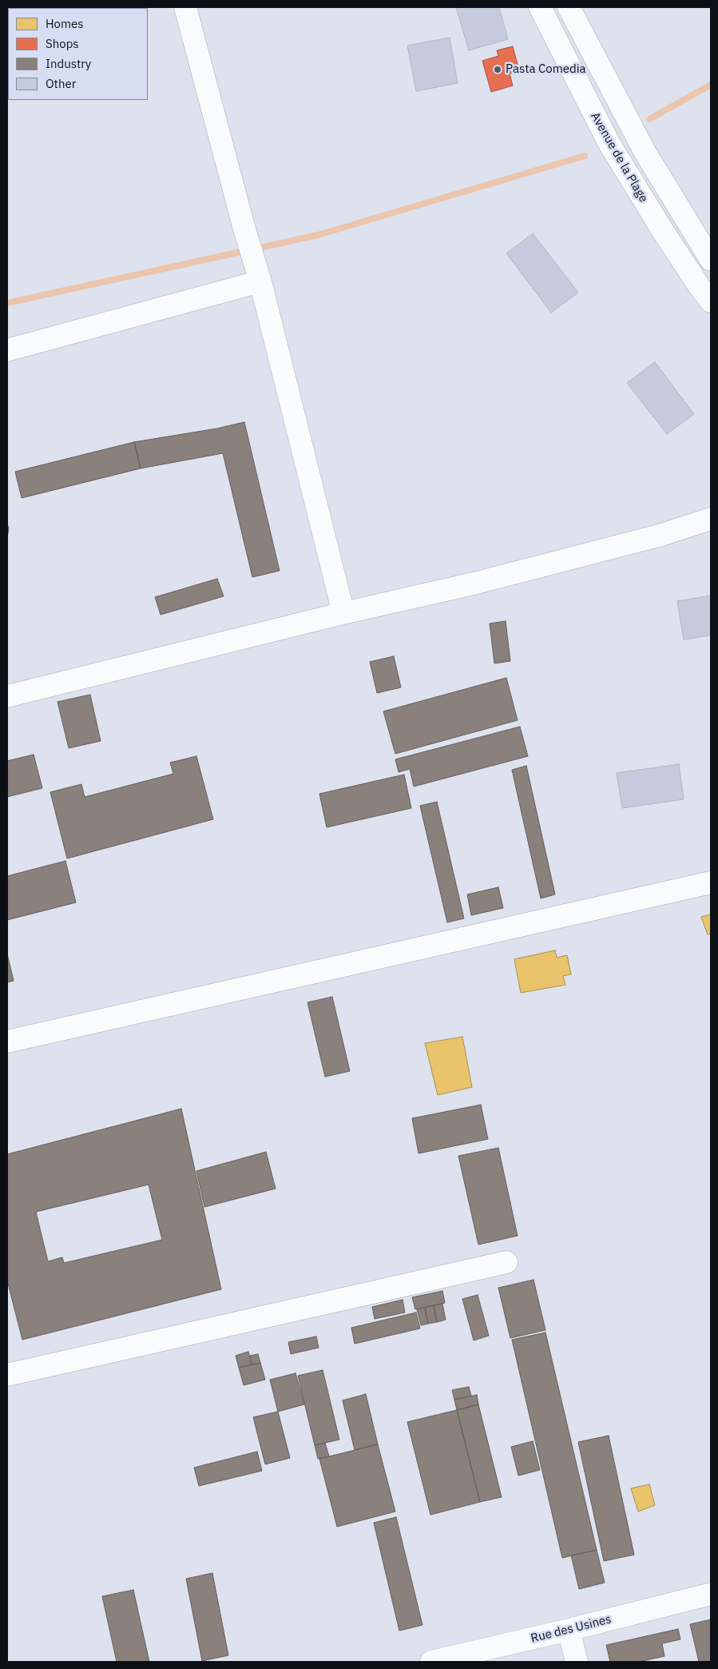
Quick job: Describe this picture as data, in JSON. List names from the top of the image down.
{
  "streets": {
    "street": ["Avenue de la Plage", "Rue des Usines"]
  },
  "places": ["Pasta Comedia"],
  "legend": [
    "Homes",
    "Shops",
    "Industry",
    "Other"
  ]
}
